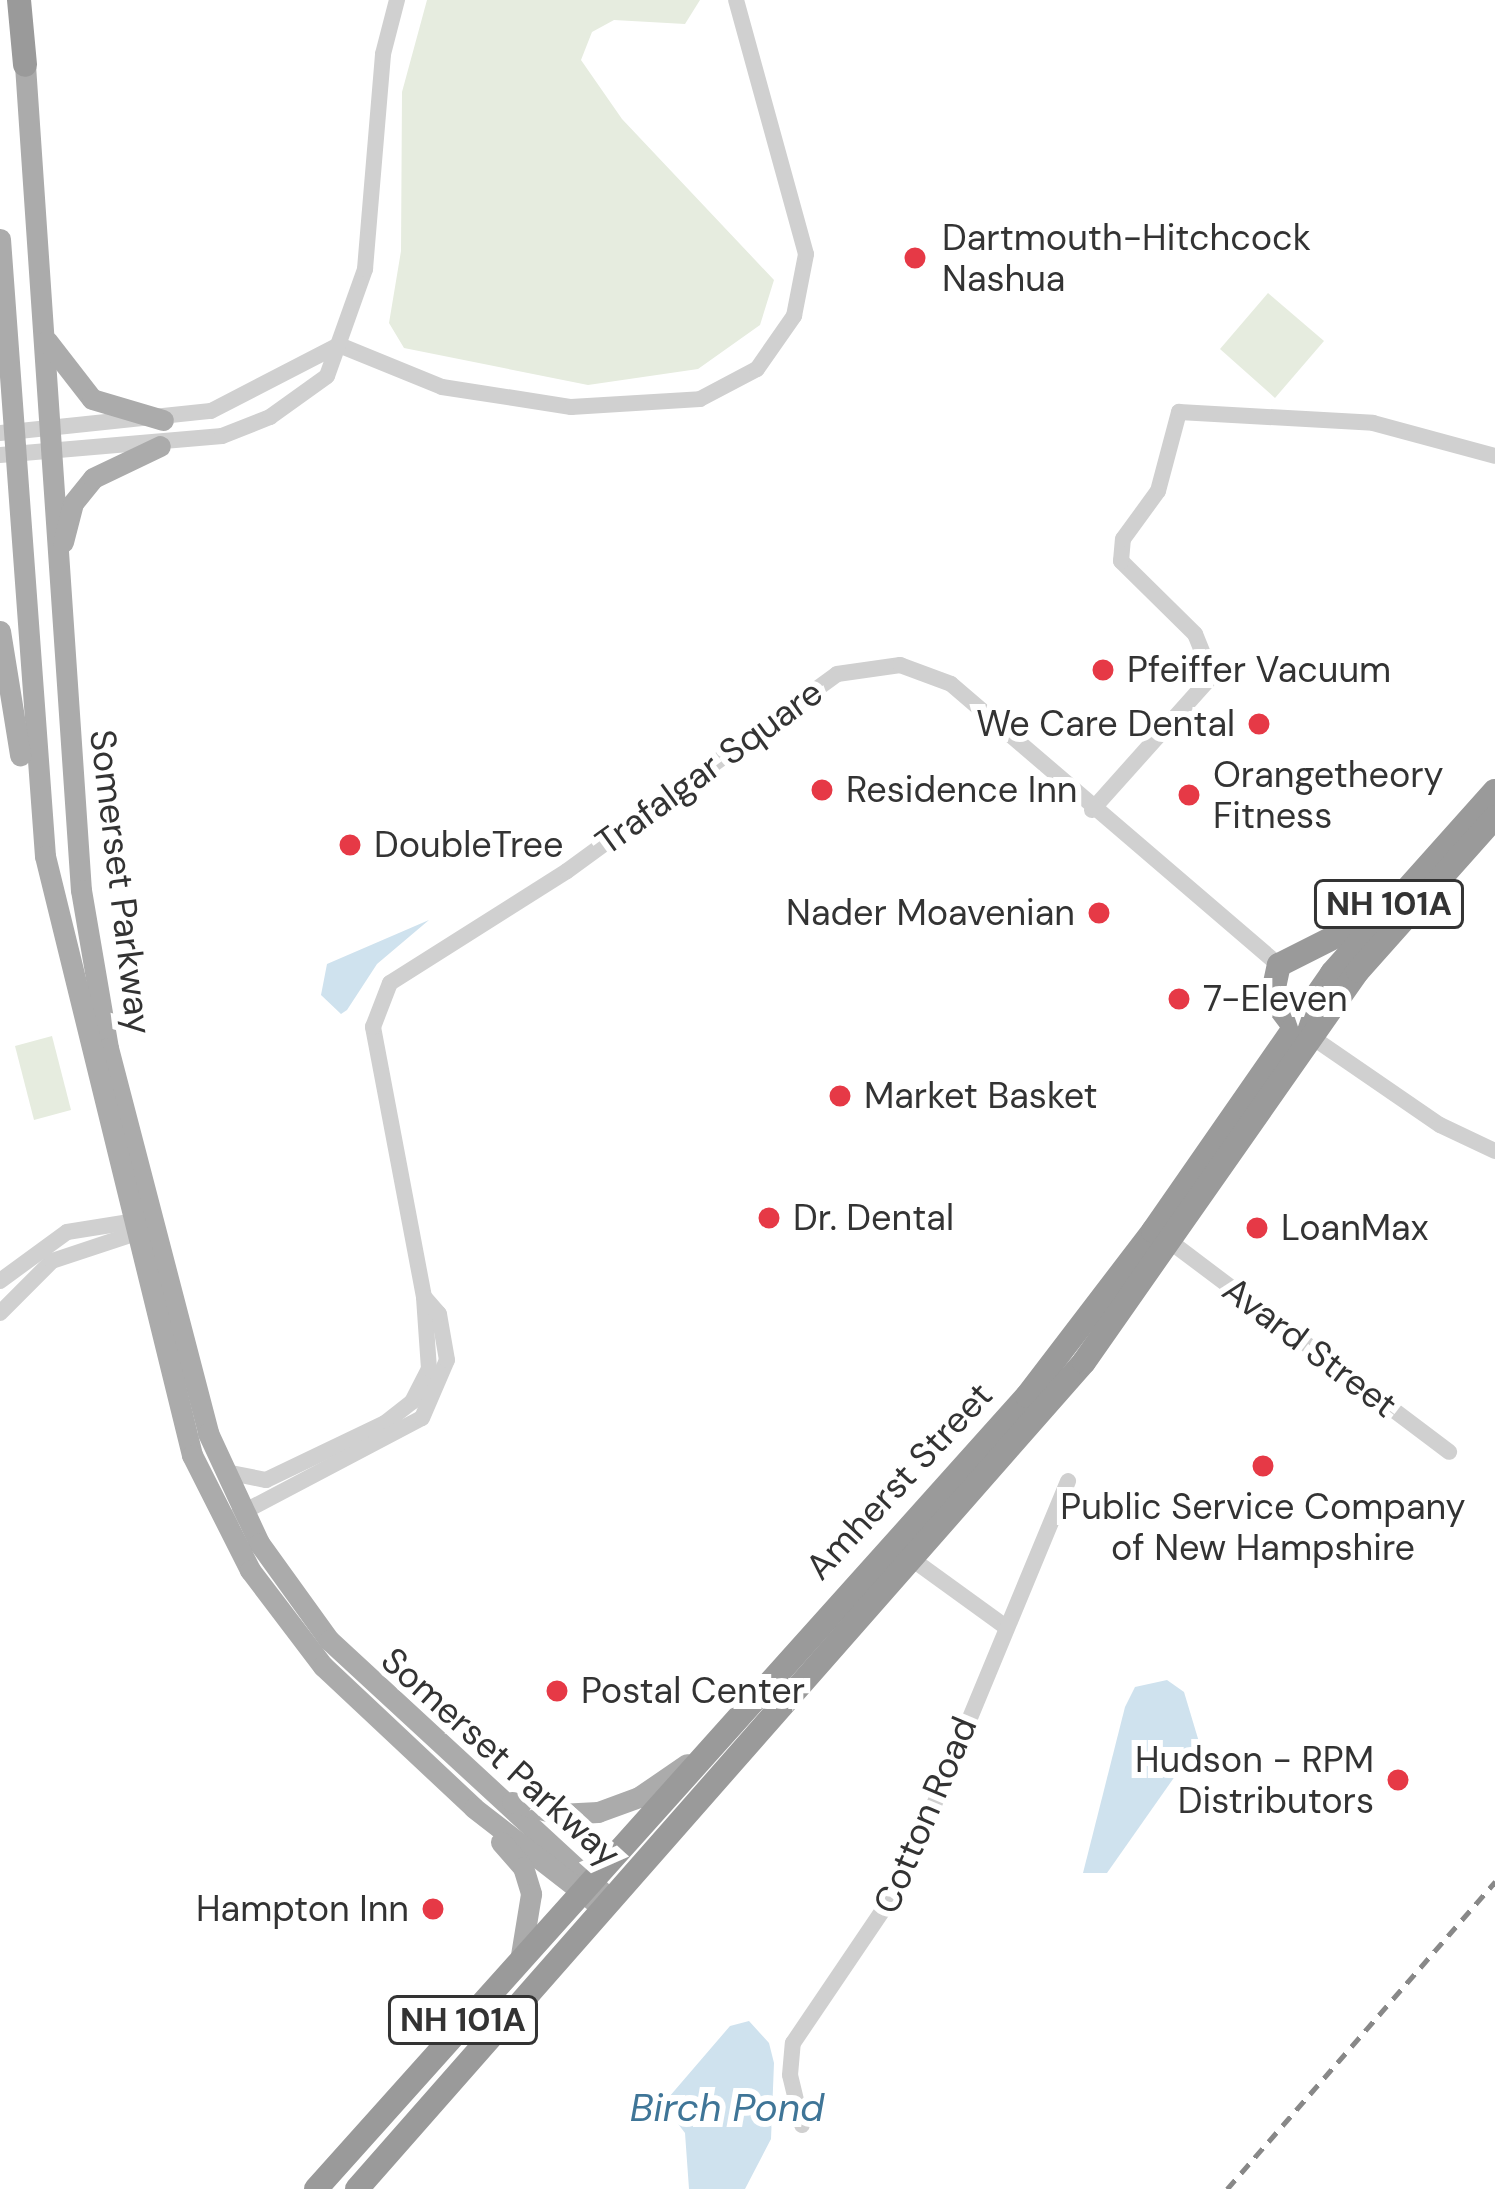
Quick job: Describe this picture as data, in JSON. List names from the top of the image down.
{
  "streets": {
    "highway": ["NH 101A", "Amherst Street"],
    "main road": ["Somerset Parkway"],
    "street": ["Trafalgar Square", "Avard Street", "Cotton Road"]
  },
  "crossings": [
    ["Trafalgar Square", "Somerset Parkway"],
    ["Somerset Parkway", "Amherst Street"],
    ["Avard Street", "Amherst Street"]
  ],
  "water": ["Birch Pond"],
  "places": [
    "Dartmouth-Hitchcock Nashua",
    "Pfeiffer Vacuum",
    "We Care Dental",
    "Residence Inn",
    "Orangetheory Fitness",
    "DoubleTree",
    "Nader Moavenian",
    "7-Eleven",
    "Market Basket",
    "Dr. Dental",
    "LoanMax",
    "Public Service Company of New Hampshire",
    "Postal Center",
    "Hudson - RPM Distributors",
    "Hampton Inn"
  ]
}
